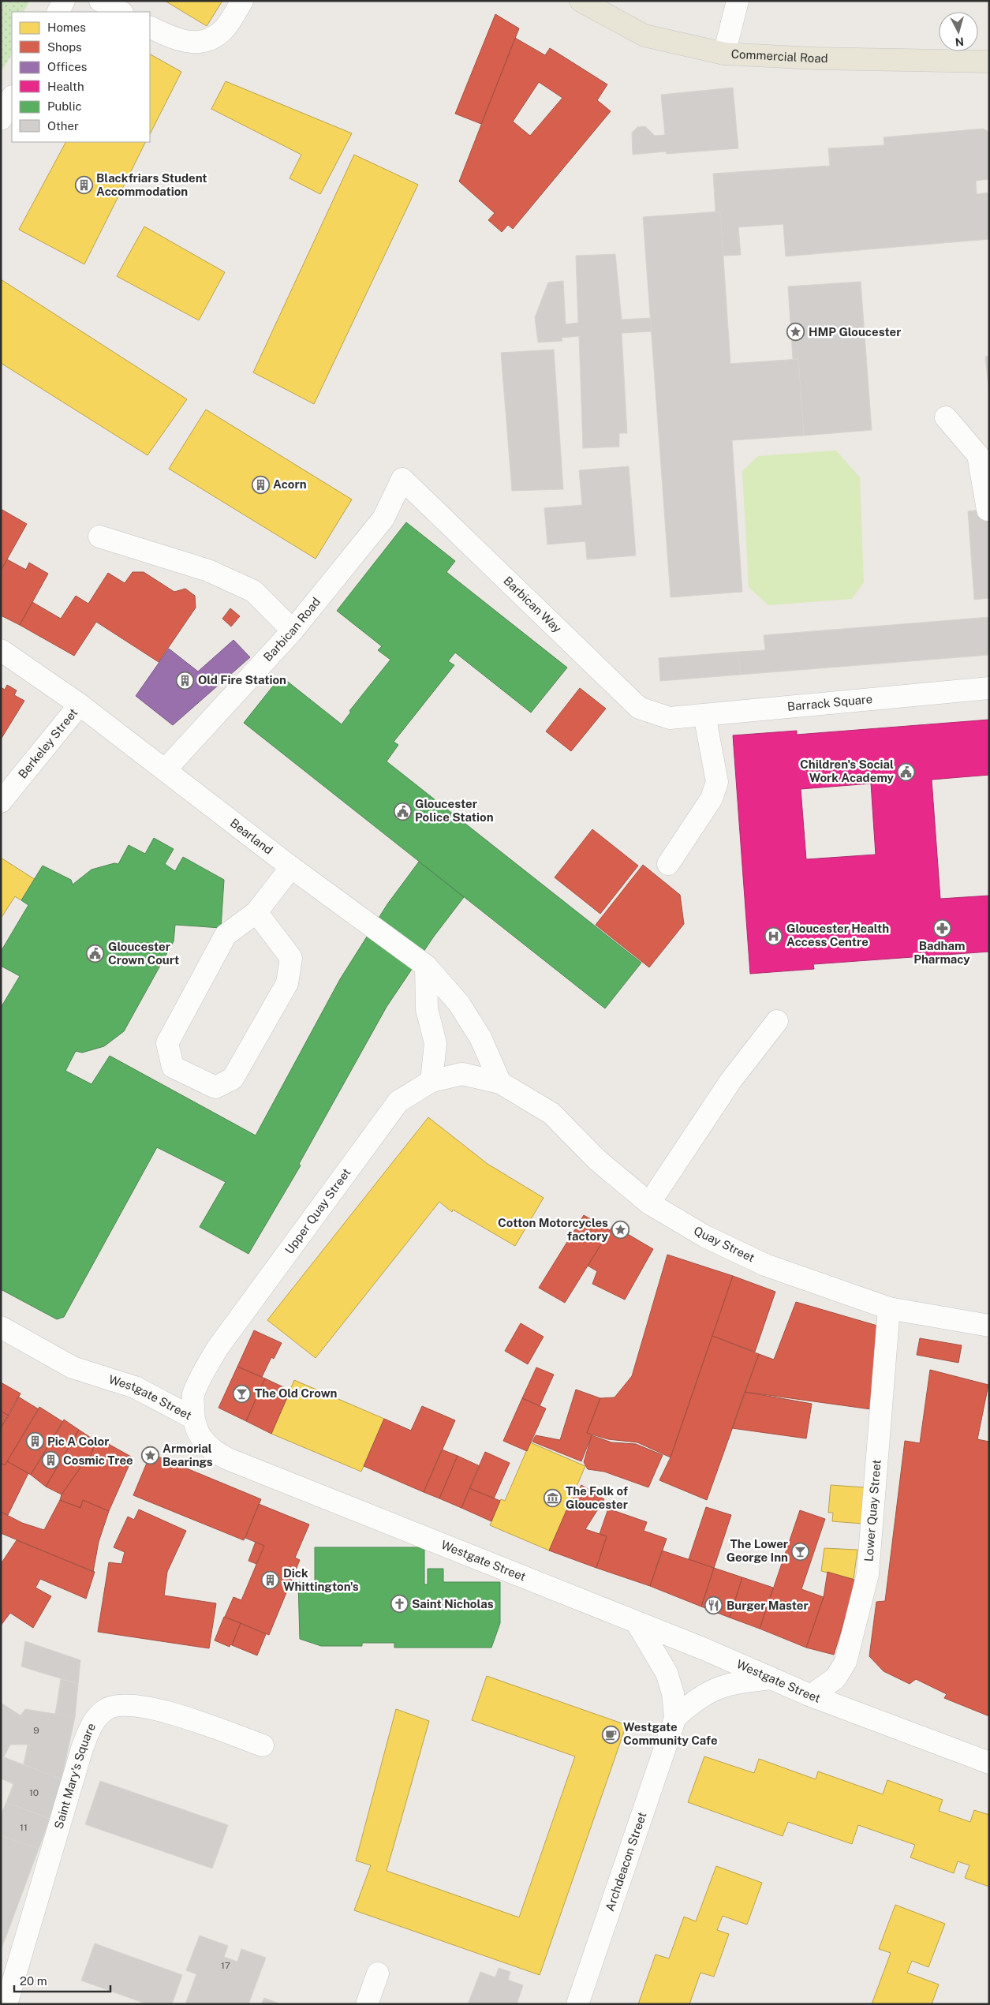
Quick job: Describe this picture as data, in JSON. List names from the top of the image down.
{
  "streets": {
    "main road": ["Commercial Road"],
    "street": [
      "Barbican Way",
      "Barbican Road",
      "Barrack Square",
      "Berkeley Street",
      "Bearland",
      "Upper Quay Street",
      "Quay Street",
      "Westgate Street",
      "Lower Quay Street",
      "Saint Mary's Square",
      "Archdeacon Street"
    ]
  },
  "crossings": [
    ["Barbican Way", "Barbican Road"],
    ["Barbican Way", "Barrack Square"],
    ["Barbican Road", "Bearland"],
    ["Berkeley Street", "Bearland"],
    ["Bearland", "Upper Quay Street"],
    ["Bearland", "Quay Street"],
    ["Upper Quay Street", "Quay Street"],
    ["Upper Quay Street", "Westgate Street"],
    ["Quay Street", "Lower Quay Street"],
    ["Westgate Street", "Lower Quay Street"],
    ["Westgate Street", "Archdeacon Street"]
  ],
  "places": {
    "building": [
      "Blackfriars Student Accommodation",
      "Acorn",
      "Old Fire Station",
      "Pic A Color",
      "Cosmic Tree",
      "Dick Whittington's"
    ],
    "place": ["HMP Gloucester", "Cotton Motorcycles factory", "Armorial Bearings"],
    "public building": ["Children's Social Work Academy", "Gloucester Police Station", "Gloucester Crown Court"],
    "pharmacy": ["Badham Pharmacy"],
    "hospital": ["Gloucester Health Access Centre"],
    "bar": ["The Old Crown", "The Lower George Inn"],
    "museum": ["The Folk of Gloucester"],
    "church": ["Saint Nicholas"],
    "restaurant": ["Burger Master"],
    "cafe": ["Westgate Community Cafe"]
  },
  "house_numbers": [
    "9",
    "10",
    "11",
    "17"
  ],
  "legend": [
    "Homes",
    "Shops",
    "Offices",
    "Health",
    "Public",
    "Other"
  ],
  "scale_bar": "20 m",
  "north": "bottom"
}
